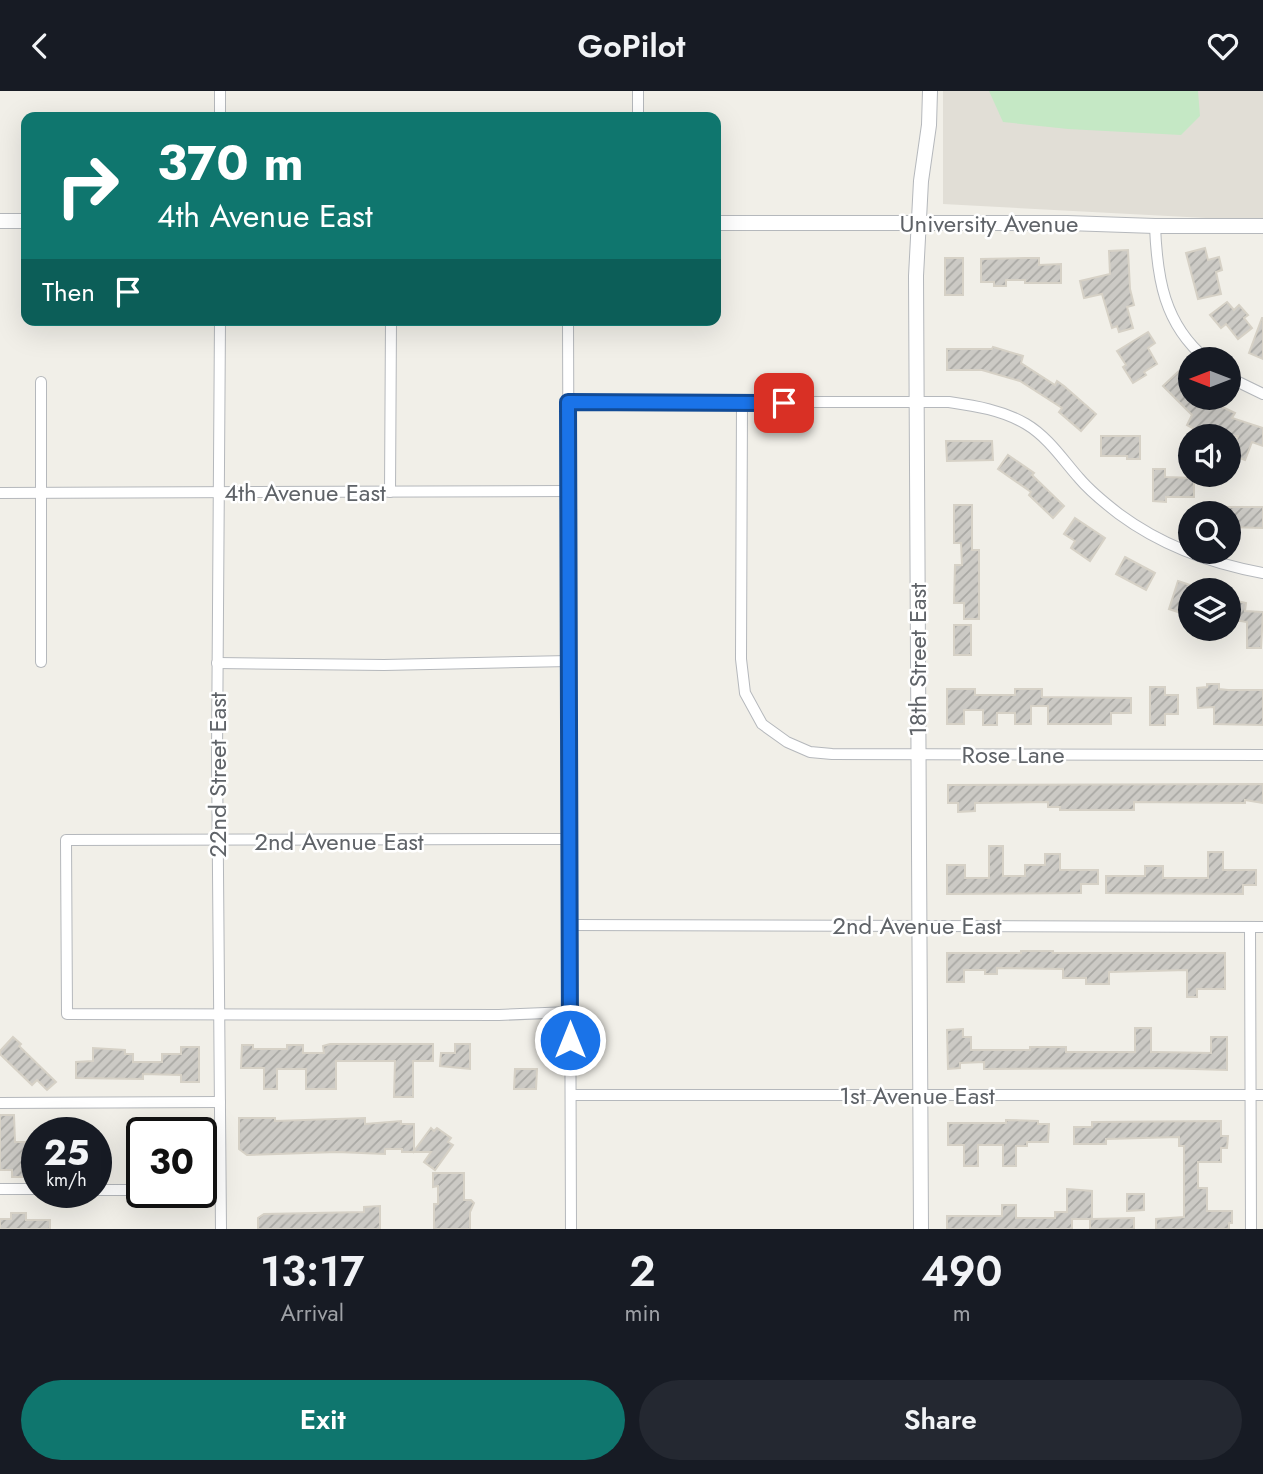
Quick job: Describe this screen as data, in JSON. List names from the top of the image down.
{
  "streets": {
    "street": [
      "University Avenue",
      "4th Avenue East",
      "18th Street East",
      "Rose Lane",
      "22nd Street East",
      "2nd Avenue East",
      "1st Avenue East"
    ]
  },
  "crossings": [
    ["University Avenue", "18th Street East"],
    ["4th Avenue East", "22nd Street East"],
    ["18th Street East", "Rose Lane"],
    ["18th Street East", "2nd Avenue East"],
    ["18th Street East", "1st Avenue East"],
    ["22nd Street East", "2nd Avenue East"]
  ],
  "north": "left",
  "page": {
    "header": "GoPilot",
    "turn": ["370 m", "4th Avenue East"],
    "then": "Then",
    "speed": "25 km/h",
    "limit": "30",
    "eta": [
      "13:17",
      "Arrival",
      "2",
      "min",
      "490",
      "m"
    ],
    "buttons": ["Exit", "Share"]
  }
}
